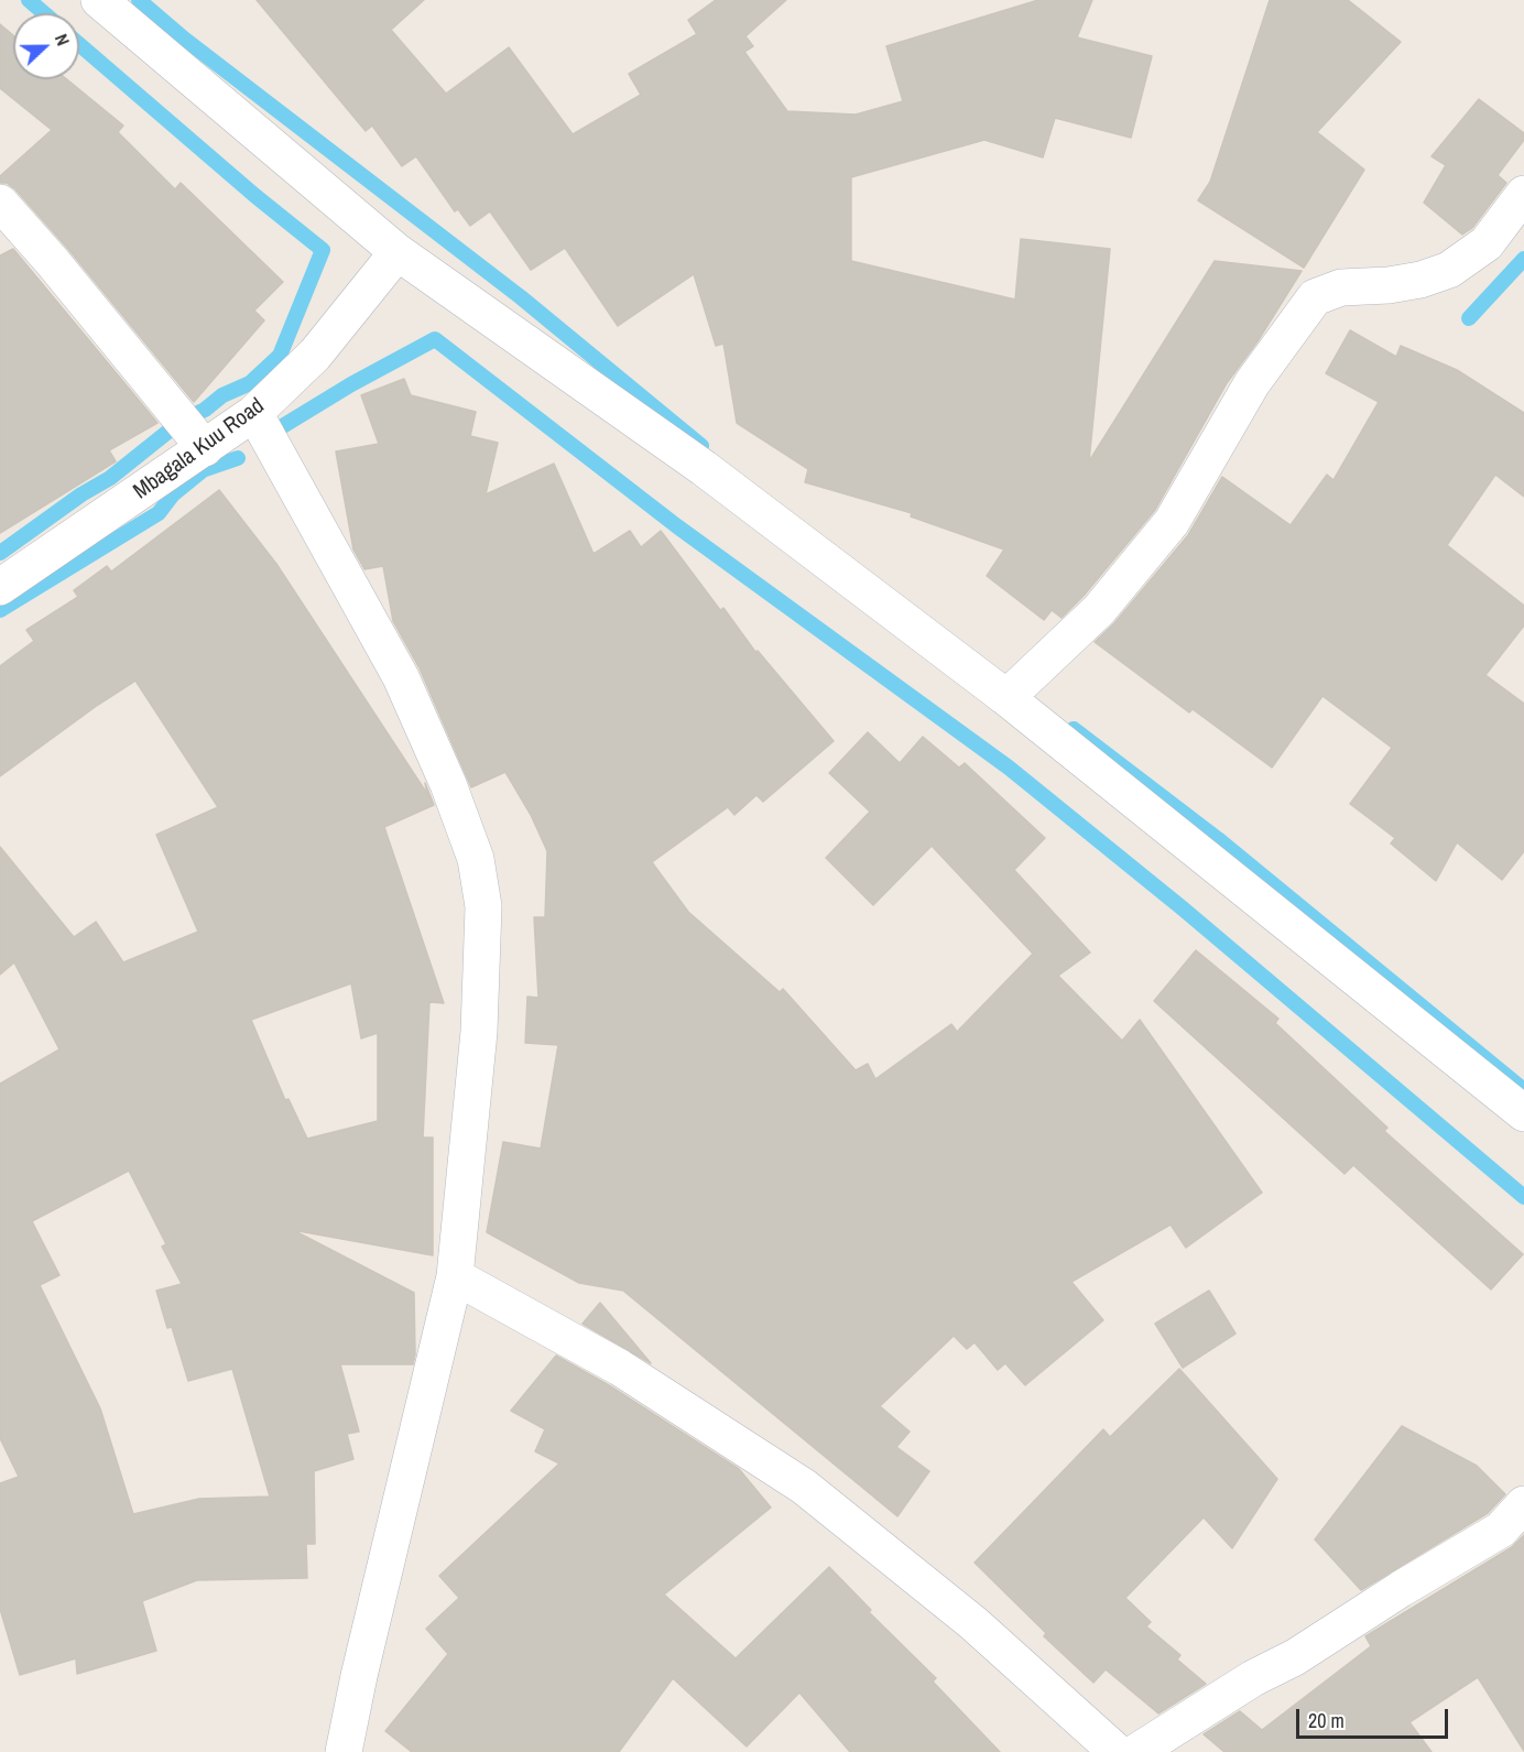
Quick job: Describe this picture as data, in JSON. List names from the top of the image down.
{
  "streets": {
    "street": ["Mbagala Kuu Road"]
  },
  "scale_bar": "20 m",
  "north": "right"
}
